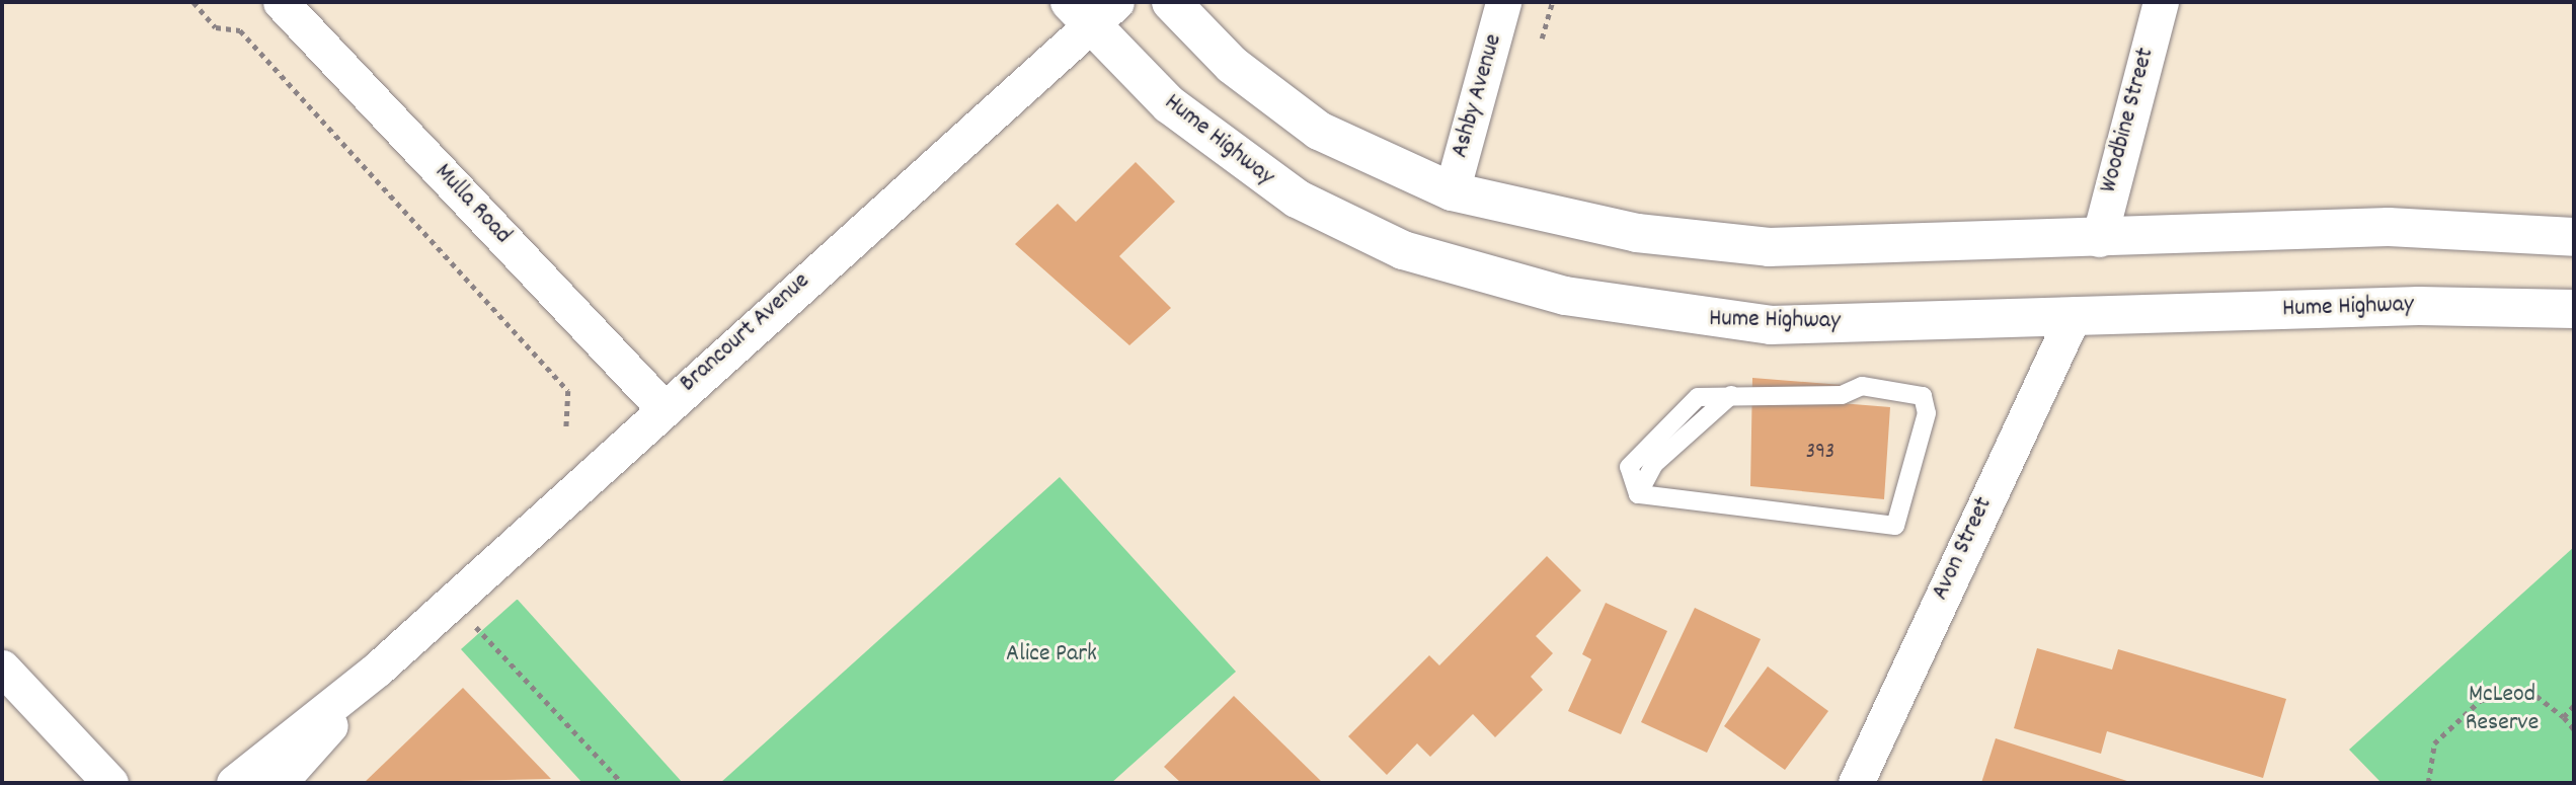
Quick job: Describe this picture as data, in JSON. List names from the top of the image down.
{
  "streets": {
    "highway": ["Hume Highway"],
    "street": [
      "Ashby Avenue",
      "Woodbine Street",
      "Mulla Road",
      "Brancourt Avenue",
      "Avon Street"
    ]
  },
  "crossings": [
    ["Hume Highway", "Brancourt Avenue"],
    ["Hume Highway", "Avon Street"],
    ["Mulla Road", "Brancourt Avenue"]
  ],
  "parks": ["Alice Park", "McLeod Reserve"],
  "house_numbers": ["393"]
}
